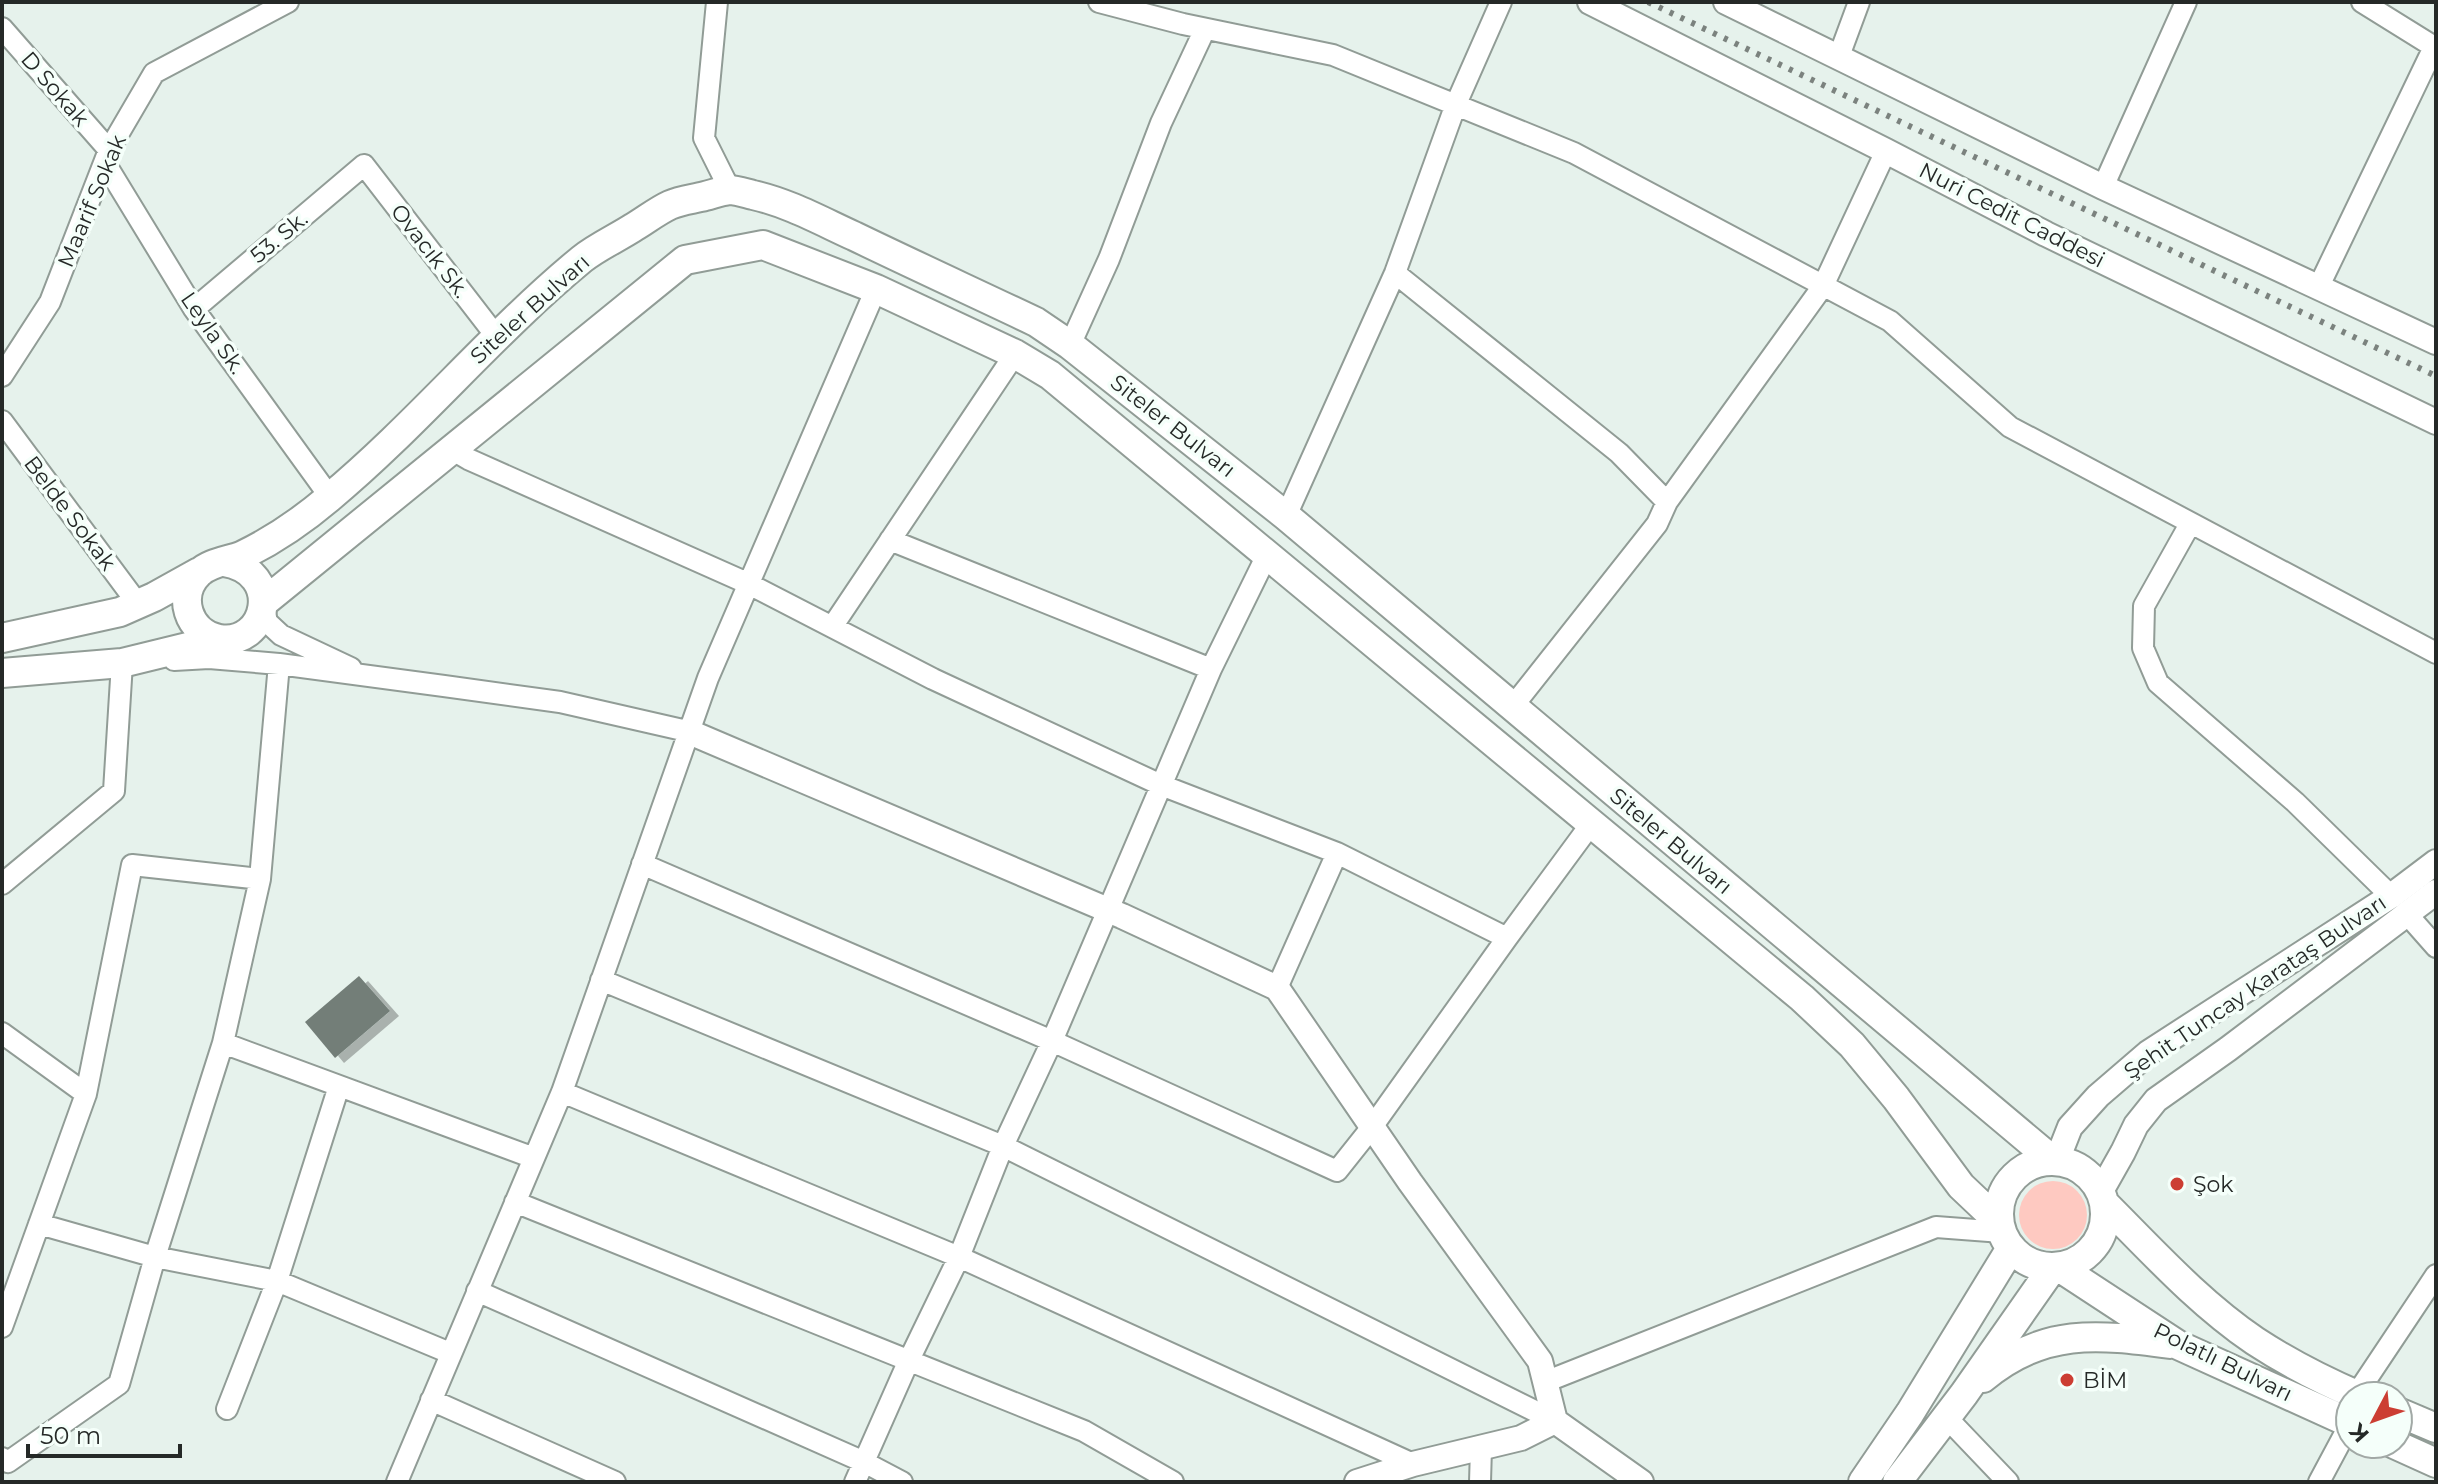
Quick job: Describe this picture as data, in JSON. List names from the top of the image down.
{
  "streets": {
    "main road": ["Siteler Bulvarı", "Polatlı Bulvarı"],
    "street": [
      "D Sokak",
      "Maarif Sokak",
      "Nuri Cedit Caddesi",
      "53. Sk.",
      "Ovacık Sk.",
      "Leyla Sk.",
      "Belde Sokak",
      "Şehit Tuncay Karataş Bulvarı"
    ]
  },
  "crossings": [
    ["D Sokak", "Maarif Sokak"],
    ["D Sokak", "Leyla Sk."],
    ["Maarif Sokak", "Leyla Sk."],
    ["53. Sk.", "Ovacık Sk."],
    ["53. Sk.", "Leyla Sk."],
    ["Ovacık Sk.", "Siteler Bulvarı"],
    ["Siteler Bulvarı", "Leyla Sk."],
    ["Siteler Bulvarı", "Belde Sokak"],
    ["Siteler Bulvarı", "Şehit Tuncay Karataş Bulvarı"],
    ["Siteler Bulvarı", "Polatlı Bulvarı"],
    ["Şehit Tuncay Karataş Bulvarı", "Polatlı Bulvarı"]
  ],
  "places": ["Şok", "BİM"],
  "scale_bar": "50 m",
  "north": "bottom left"
}
